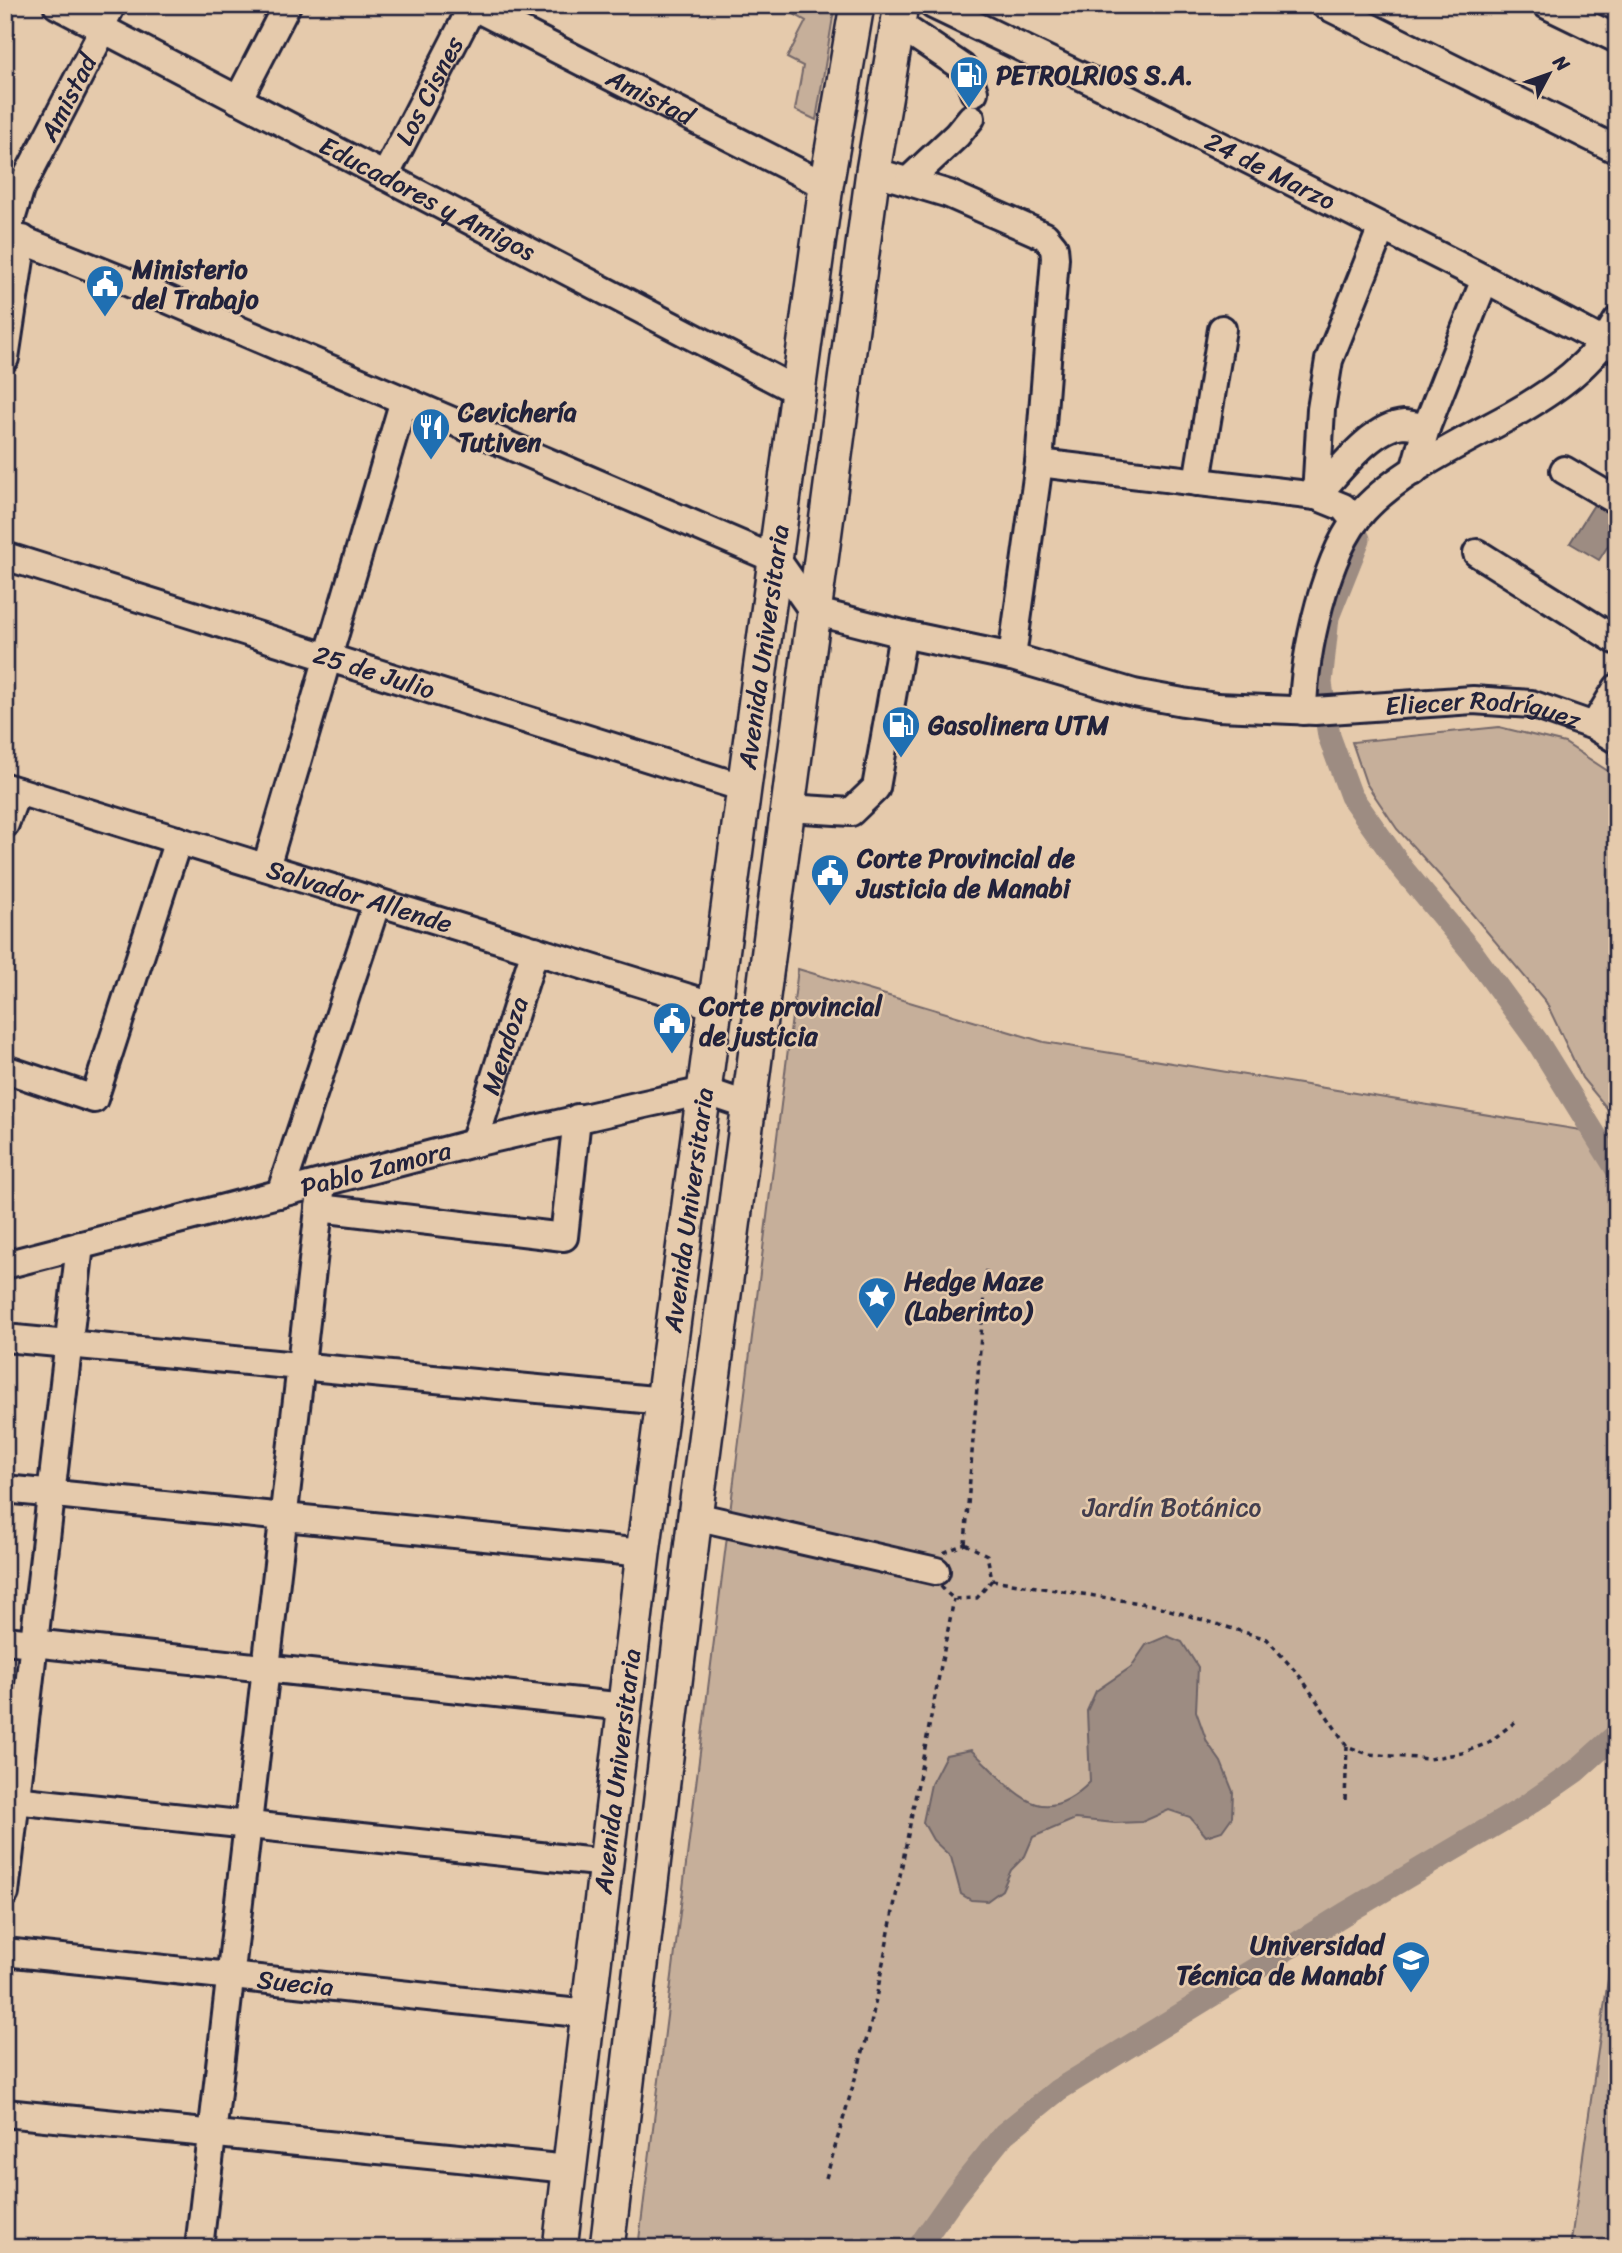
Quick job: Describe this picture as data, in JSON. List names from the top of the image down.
{
  "streets": {
    "main road": ["Avenida Universitaria"],
    "street": [
      "Los Cisnes",
      "Amistad",
      "24 de Marzo",
      "Educadores y Amigos",
      "25 de Julio",
      "Eliecer Rodríguez",
      "Salvador Allende",
      "Mendoza",
      "Pablo Zamora",
      "Suecia"
    ]
  },
  "crossings": [
    ["Los Cisnes", "Amistad"],
    ["Los Cisnes", "Educadores y Amigos"],
    ["Amistad", "Educadores y Amigos"],
    ["Amistad", "Avenida Universitaria"],
    ["Educadores y Amigos", "Avenida Universitaria"],
    ["Avenida Universitaria", "25 de Julio"],
    ["Avenida Universitaria", "Eliecer Rodríguez"],
    ["Avenida Universitaria", "Salvador Allende"],
    ["Avenida Universitaria", "Pablo Zamora"],
    ["Avenida Universitaria", "Suecia"],
    ["Salvador Allende", "Mendoza"],
    ["Mendoza", "Pablo Zamora"]
  ],
  "parks": ["Jardín Botánico"],
  "places": {
    "fuel station": ["PETROLRIOS S.A.", "Gasolinera UTM"],
    "public building": ["Ministerio del Trabajo", "Corte Provincial de Justicia de Manabi", "Corte provincial de justicia"],
    "restaurant": ["Cevichería Tutiven"],
    "place": ["Hedge Maze (Laberinto)"],
    "school or university": ["Universidad Técnica de Manabí"]
  },
  "north": "top right"
}
